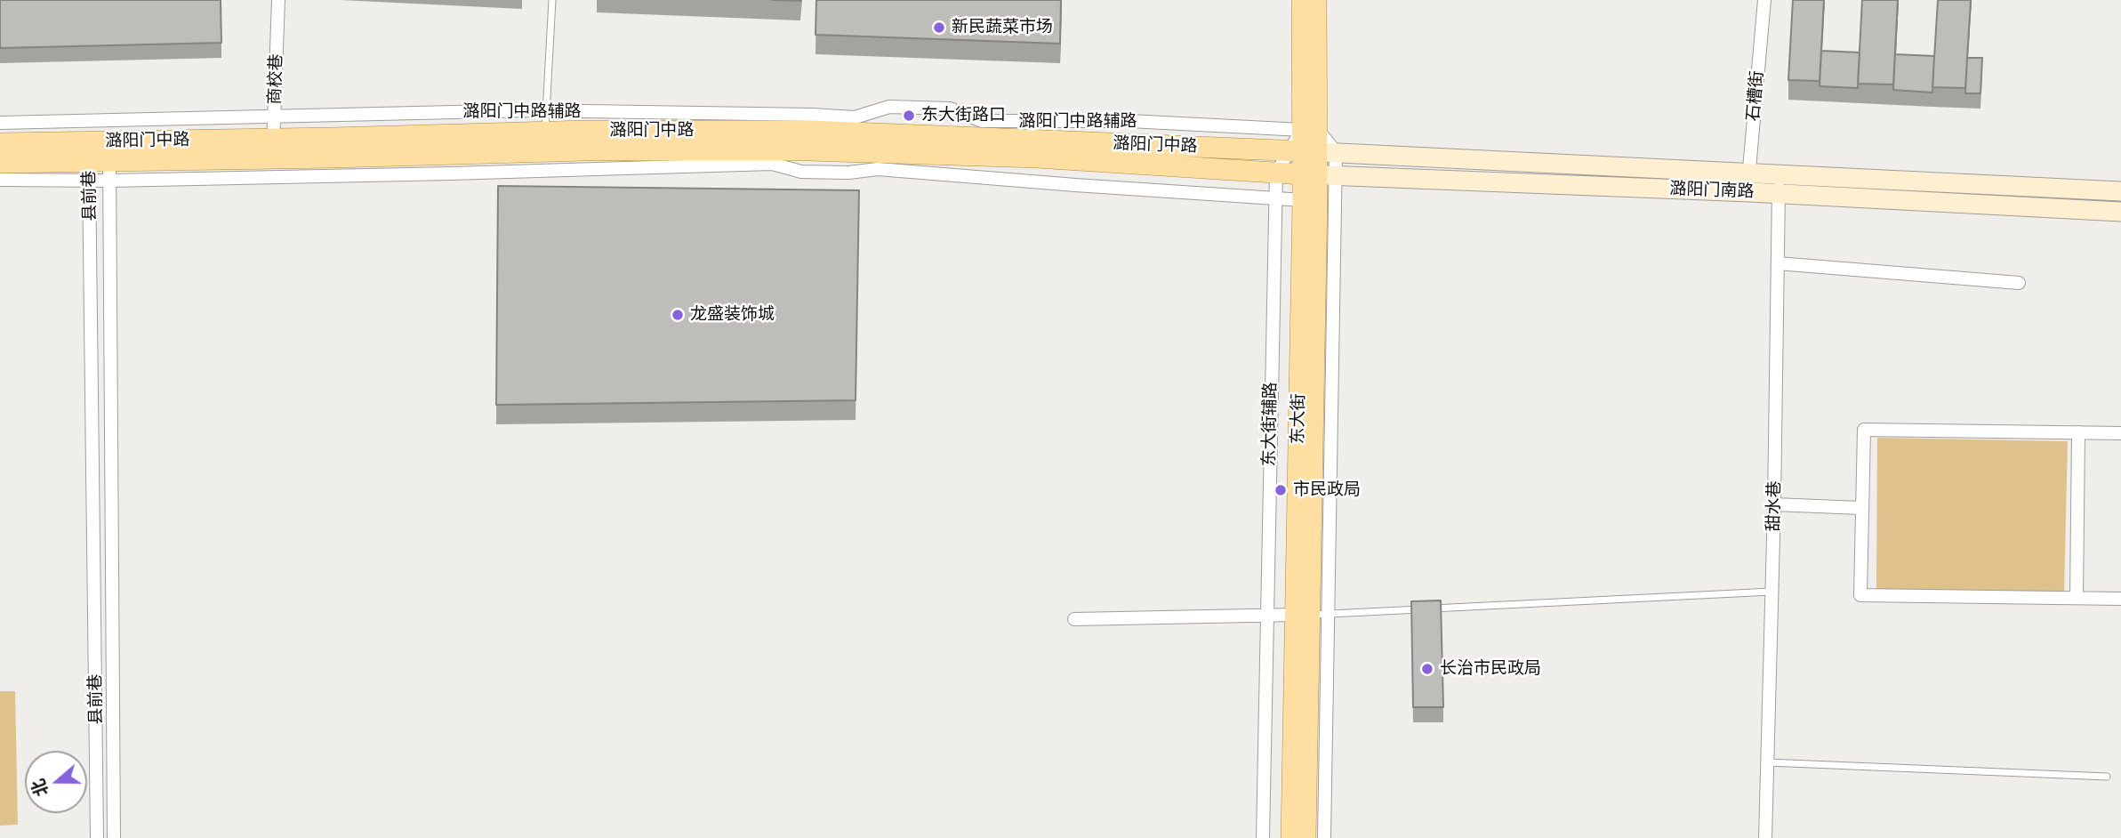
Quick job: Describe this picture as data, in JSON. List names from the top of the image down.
{
  "streets": {
    "main road": ["潞阳门中路", "潞阳门南路", "东大街"],
    "street": [
      "商校巷",
      "石槽街",
      "潞阳门中路辅路",
      "县前巷",
      "东大街辅路",
      "甜水巷"
    ]
  },
  "crossings": [
    ["商校巷", "潞阳门中路辅路"],
    ["商校巷", "潞阳门中路"],
    ["石槽街", "潞阳门南路"],
    ["潞阳门中路辅路", "东大街"],
    ["潞阳门中路", "潞阳门南路"],
    ["潞阳门中路", "县前巷"],
    ["潞阳门中路", "东大街"],
    ["潞阳门中路", "东大街辅路"],
    ["潞阳门南路", "东大街"],
    ["潞阳门南路", "东大街辅路"],
    ["潞阳门南路", "甜水巷"],
    ["东大街", "东大街辅路"]
  ],
  "places": [
    "新民蔬菜市场",
    "东大街路口",
    "龙盛装饰城",
    "市民政局",
    "长治市民政局"
  ],
  "north": "left"
}
